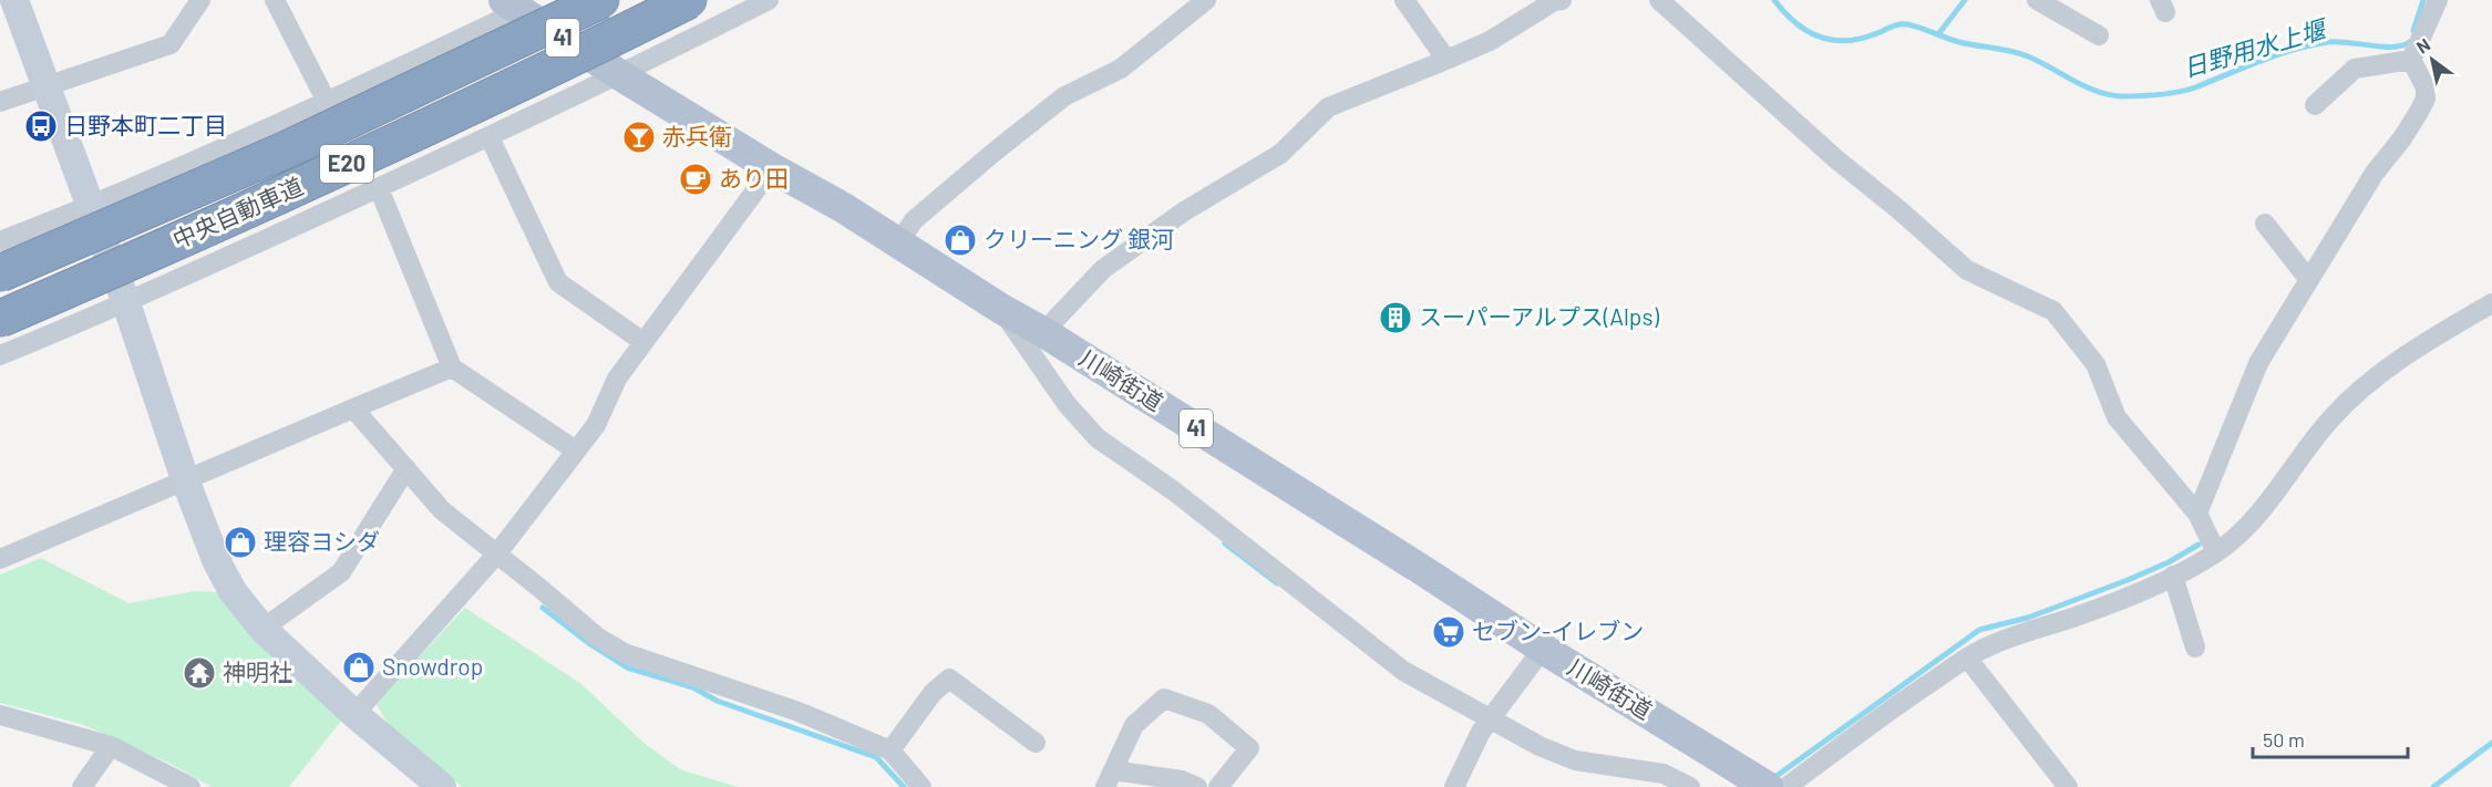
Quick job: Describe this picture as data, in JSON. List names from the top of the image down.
{
  "streets": {
    "highway": ["E20", "中央自動車道"],
    "main road": ["41", "川崎街道"]
  },
  "water": ["日野用水上堰"],
  "places": {
    "bus stop": ["日野本町二丁目"],
    "bar": ["赤兵衛"],
    "cafe": ["あり田"],
    "shop": ["クリーニング 銀河", "理容ヨシダ", "Snowdrop"],
    "building": ["スーパーアルプス(Alps)"],
    "supermarket": ["セブン-イレブン"],
    "temple": ["神明社"]
  },
  "scale_bar": "50 m",
  "north": "top left"
}
